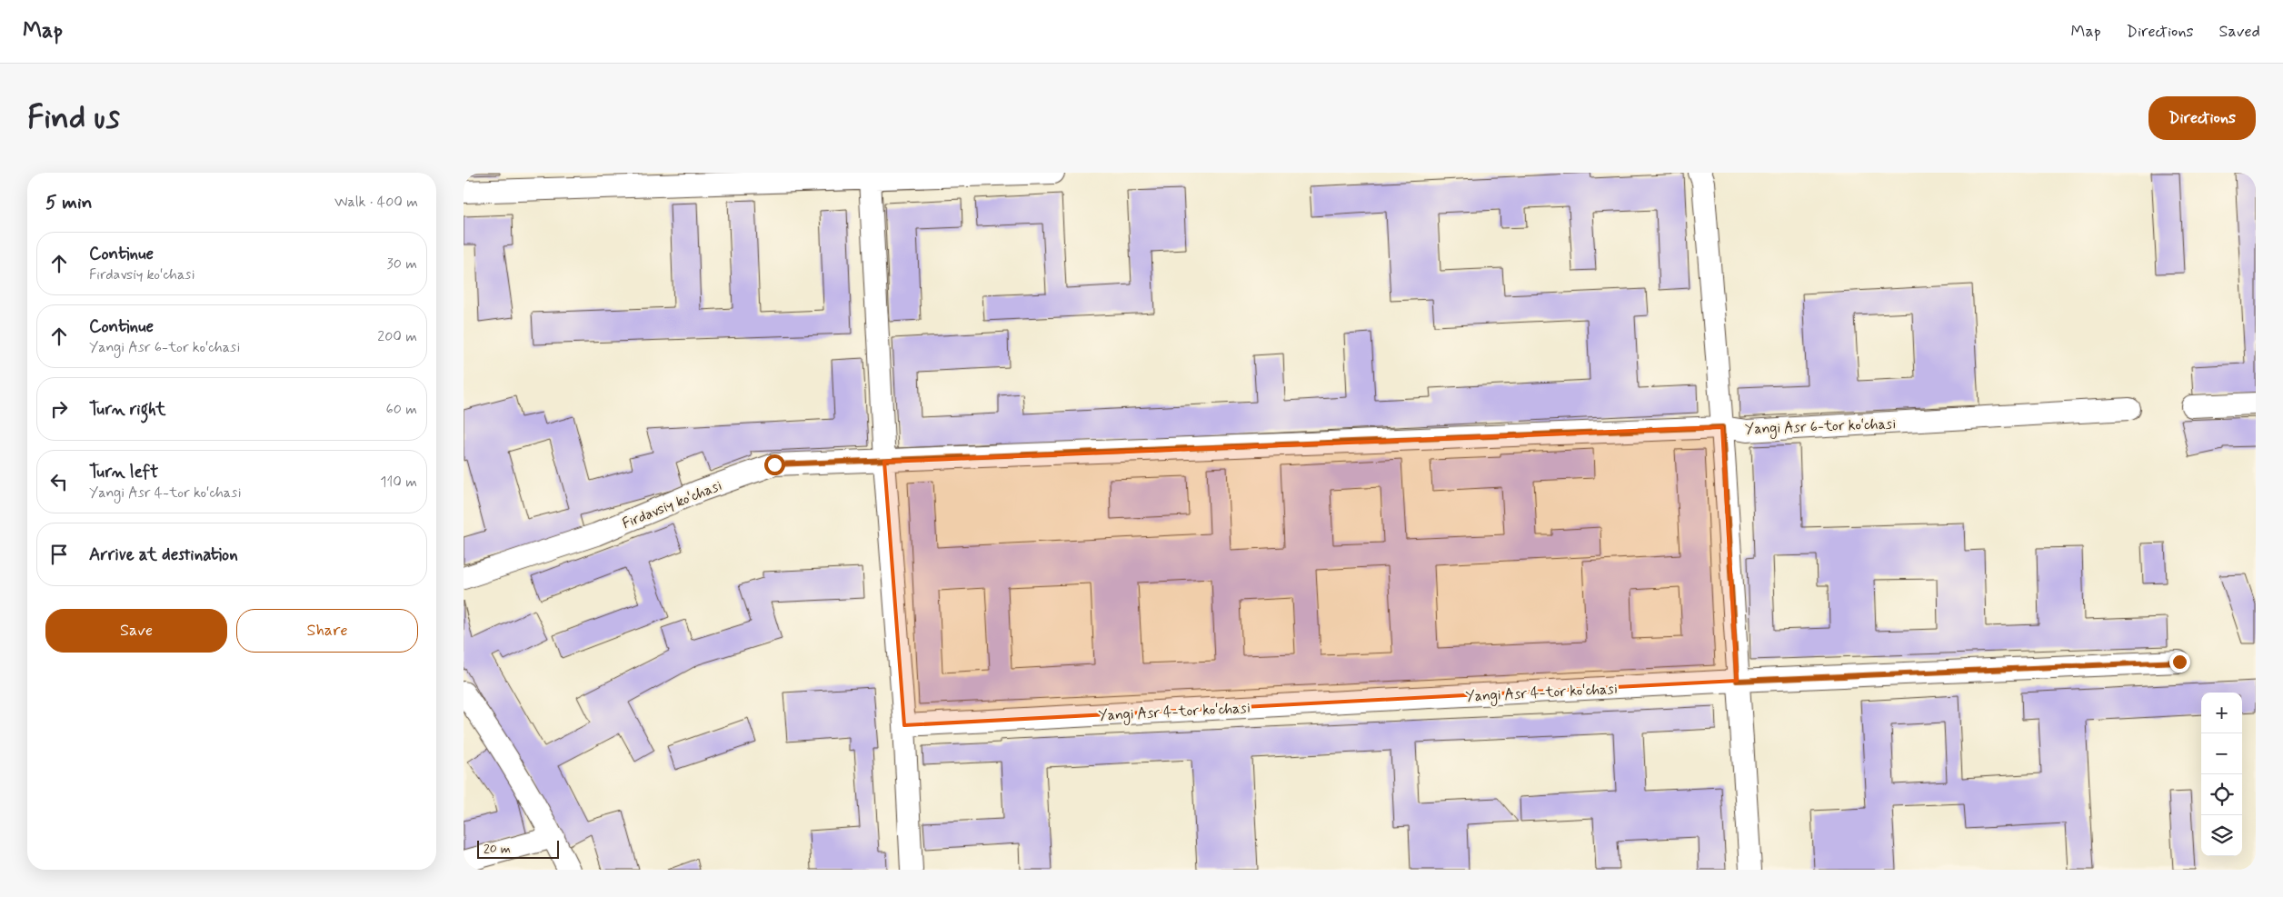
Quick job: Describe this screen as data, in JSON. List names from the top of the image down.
{
  "streets": {
    "street": ["Yangi Asr 6-tor koʻchasi", "Firdavsiy koʻchasi", "Yangi Asr 4-tor koʻchasi"]
  },
  "crossings": [
    ["Yangi Asr 6-tor koʻchasi", "Firdavsiy koʻchasi"]
  ],
  "scale_bar": "20 m",
  "page": {
    "header": "Map",
    "nav": ["Map", "Directions", "Saved"],
    "buttons": [
      "Directions",
      ["Save", "Share"]
    ],
    "title": "Find us",
    "heading": ["5 min", "Walk · 400 m"],
    "list": [
      ["Continue", "Firdavsiy koʻchasi", "30 m"],
      ["Continue", "Yangi Asr 6-tor koʻchasi", "200 m"],
      ["Turn right", "60 m"],
      ["Turn left", "Yangi Asr 4-tor koʻchasi", "110 m"],
      "Arrive at destination"
    ],
    "map_buttons": ["+", "−"],
    "scale": "20 m"
  }
}
